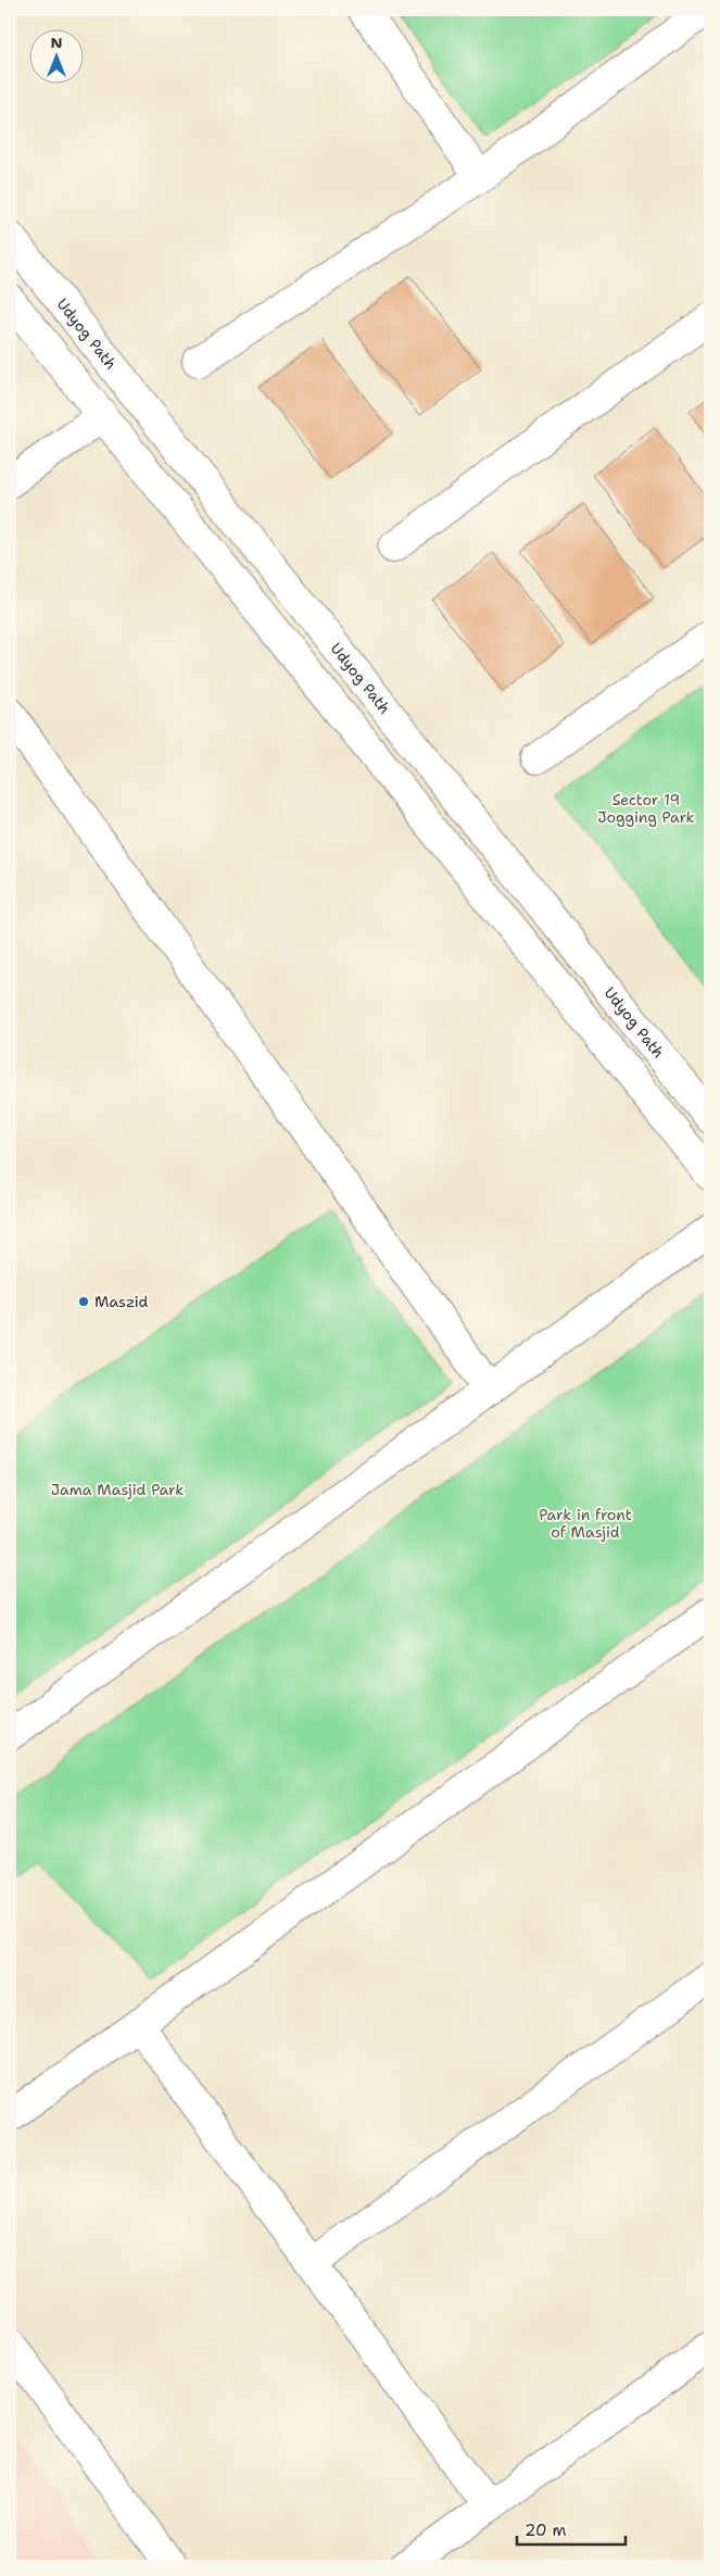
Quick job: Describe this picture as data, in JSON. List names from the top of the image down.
{
  "streets": {
    "street": ["Udyog Path"]
  },
  "parks": ["Sector 19 Jogging Park", "Jama Masjid Park", "Park in front of Masjid"],
  "places": ["Maszid"],
  "scale_bar": "20 m",
  "north": "top"
}
